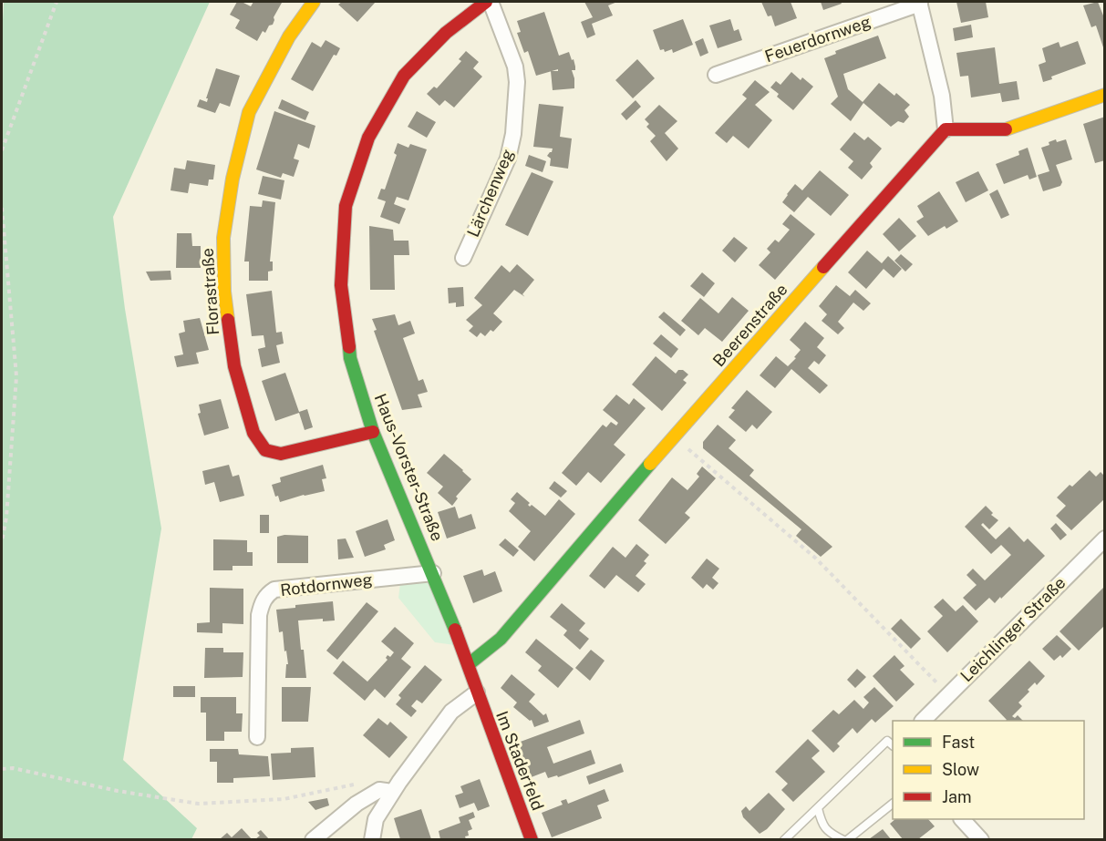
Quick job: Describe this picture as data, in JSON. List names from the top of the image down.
{
  "streets": {
    "street": [
      "Feuerdornweg",
      "Lärchenweg",
      "Florastraße",
      "Beerenstraße",
      "Haus-Vorster-Straße",
      "Rotdornweg",
      "Leichlinger Straße",
      "Im Staderfeld"
    ]
  },
  "crossings": [
    ["Florastraße", "Haus-Vorster-Straße"],
    ["Beerenstraße", "Haus-Vorster-Straße"],
    ["Haus-Vorster-Straße", "Rotdornweg"],
    ["Haus-Vorster-Straße", "Im Staderfeld"]
  ],
  "legend": ["Fast", "Slow", "Jam"]
}
